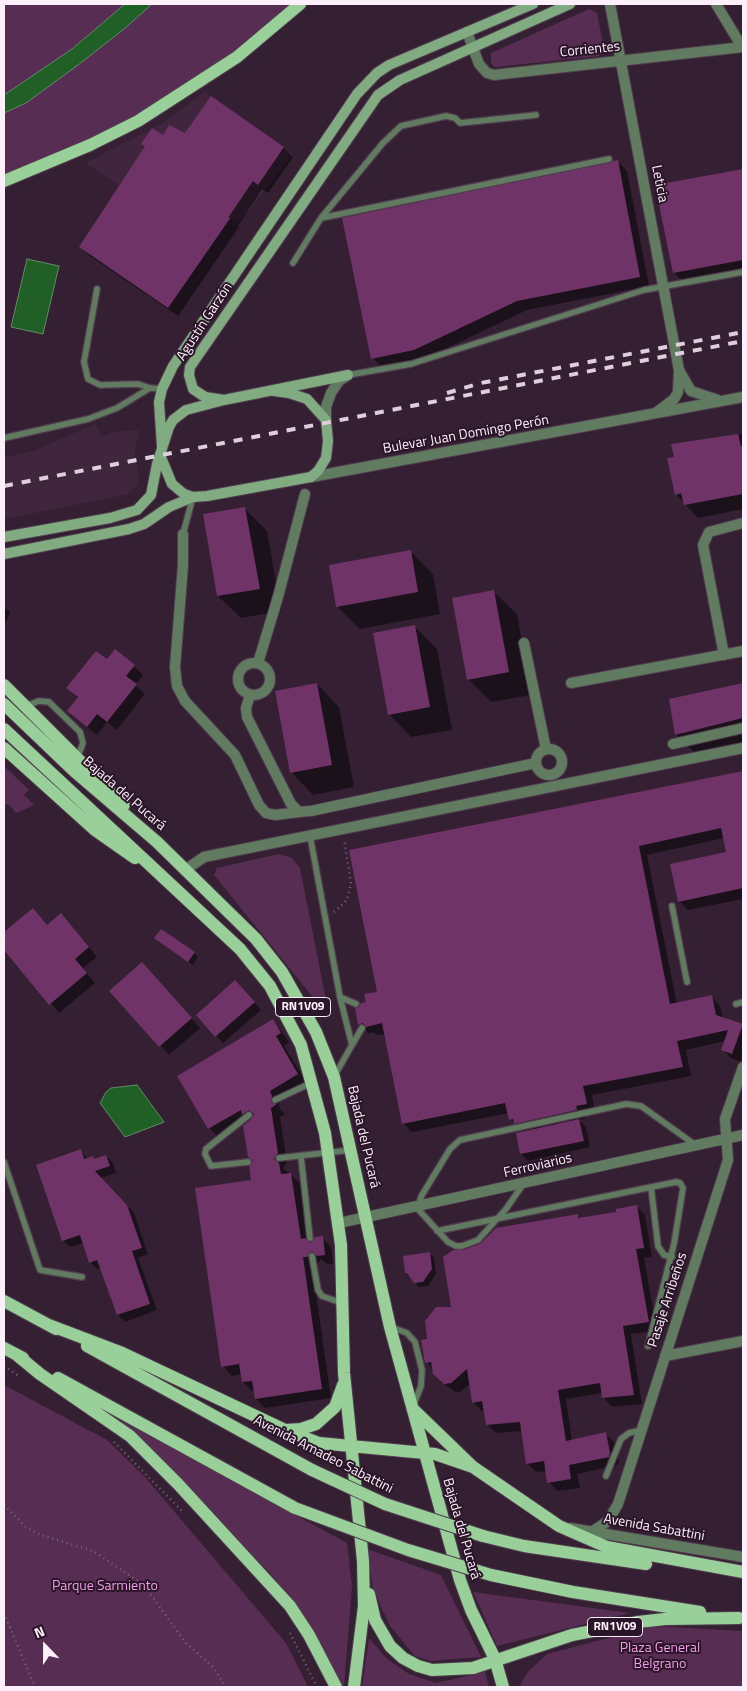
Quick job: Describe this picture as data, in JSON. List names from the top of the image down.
{
  "streets": {
    "main road": [
      "Agustín Garzón",
      "Bulevar Juan Domingo Perón",
      "Bajada del Pucará",
      "RN1V09",
      "Avenida Amadeo Sabattini"
    ],
    "street": [
      "Corrientes",
      "Leticia",
      "Ferroviarios",
      "Pasaje Arribeños",
      "Avenida Sabattini"
    ]
  },
  "crossings": [
    ["Corrientes", "Leticia"],
    ["Corrientes", "Agustín Garzón"],
    ["Leticia", "Bulevar Juan Domingo Perón"],
    ["Agustín Garzón", "Bulevar Juan Domingo Perón"],
    ["Bajada del Pucará", "RN1V09"],
    ["Bajada del Pucará", "Ferroviarios"],
    ["RN1V09", "Ferroviarios"],
    ["Ferroviarios", "Pasaje Arribeños"],
    ["Pasaje Arribeños", "Avenida Sabattini"]
  ],
  "parks": ["Parque Sarmiento", "Plaza General Belgrano"],
  "north": "top"
}
